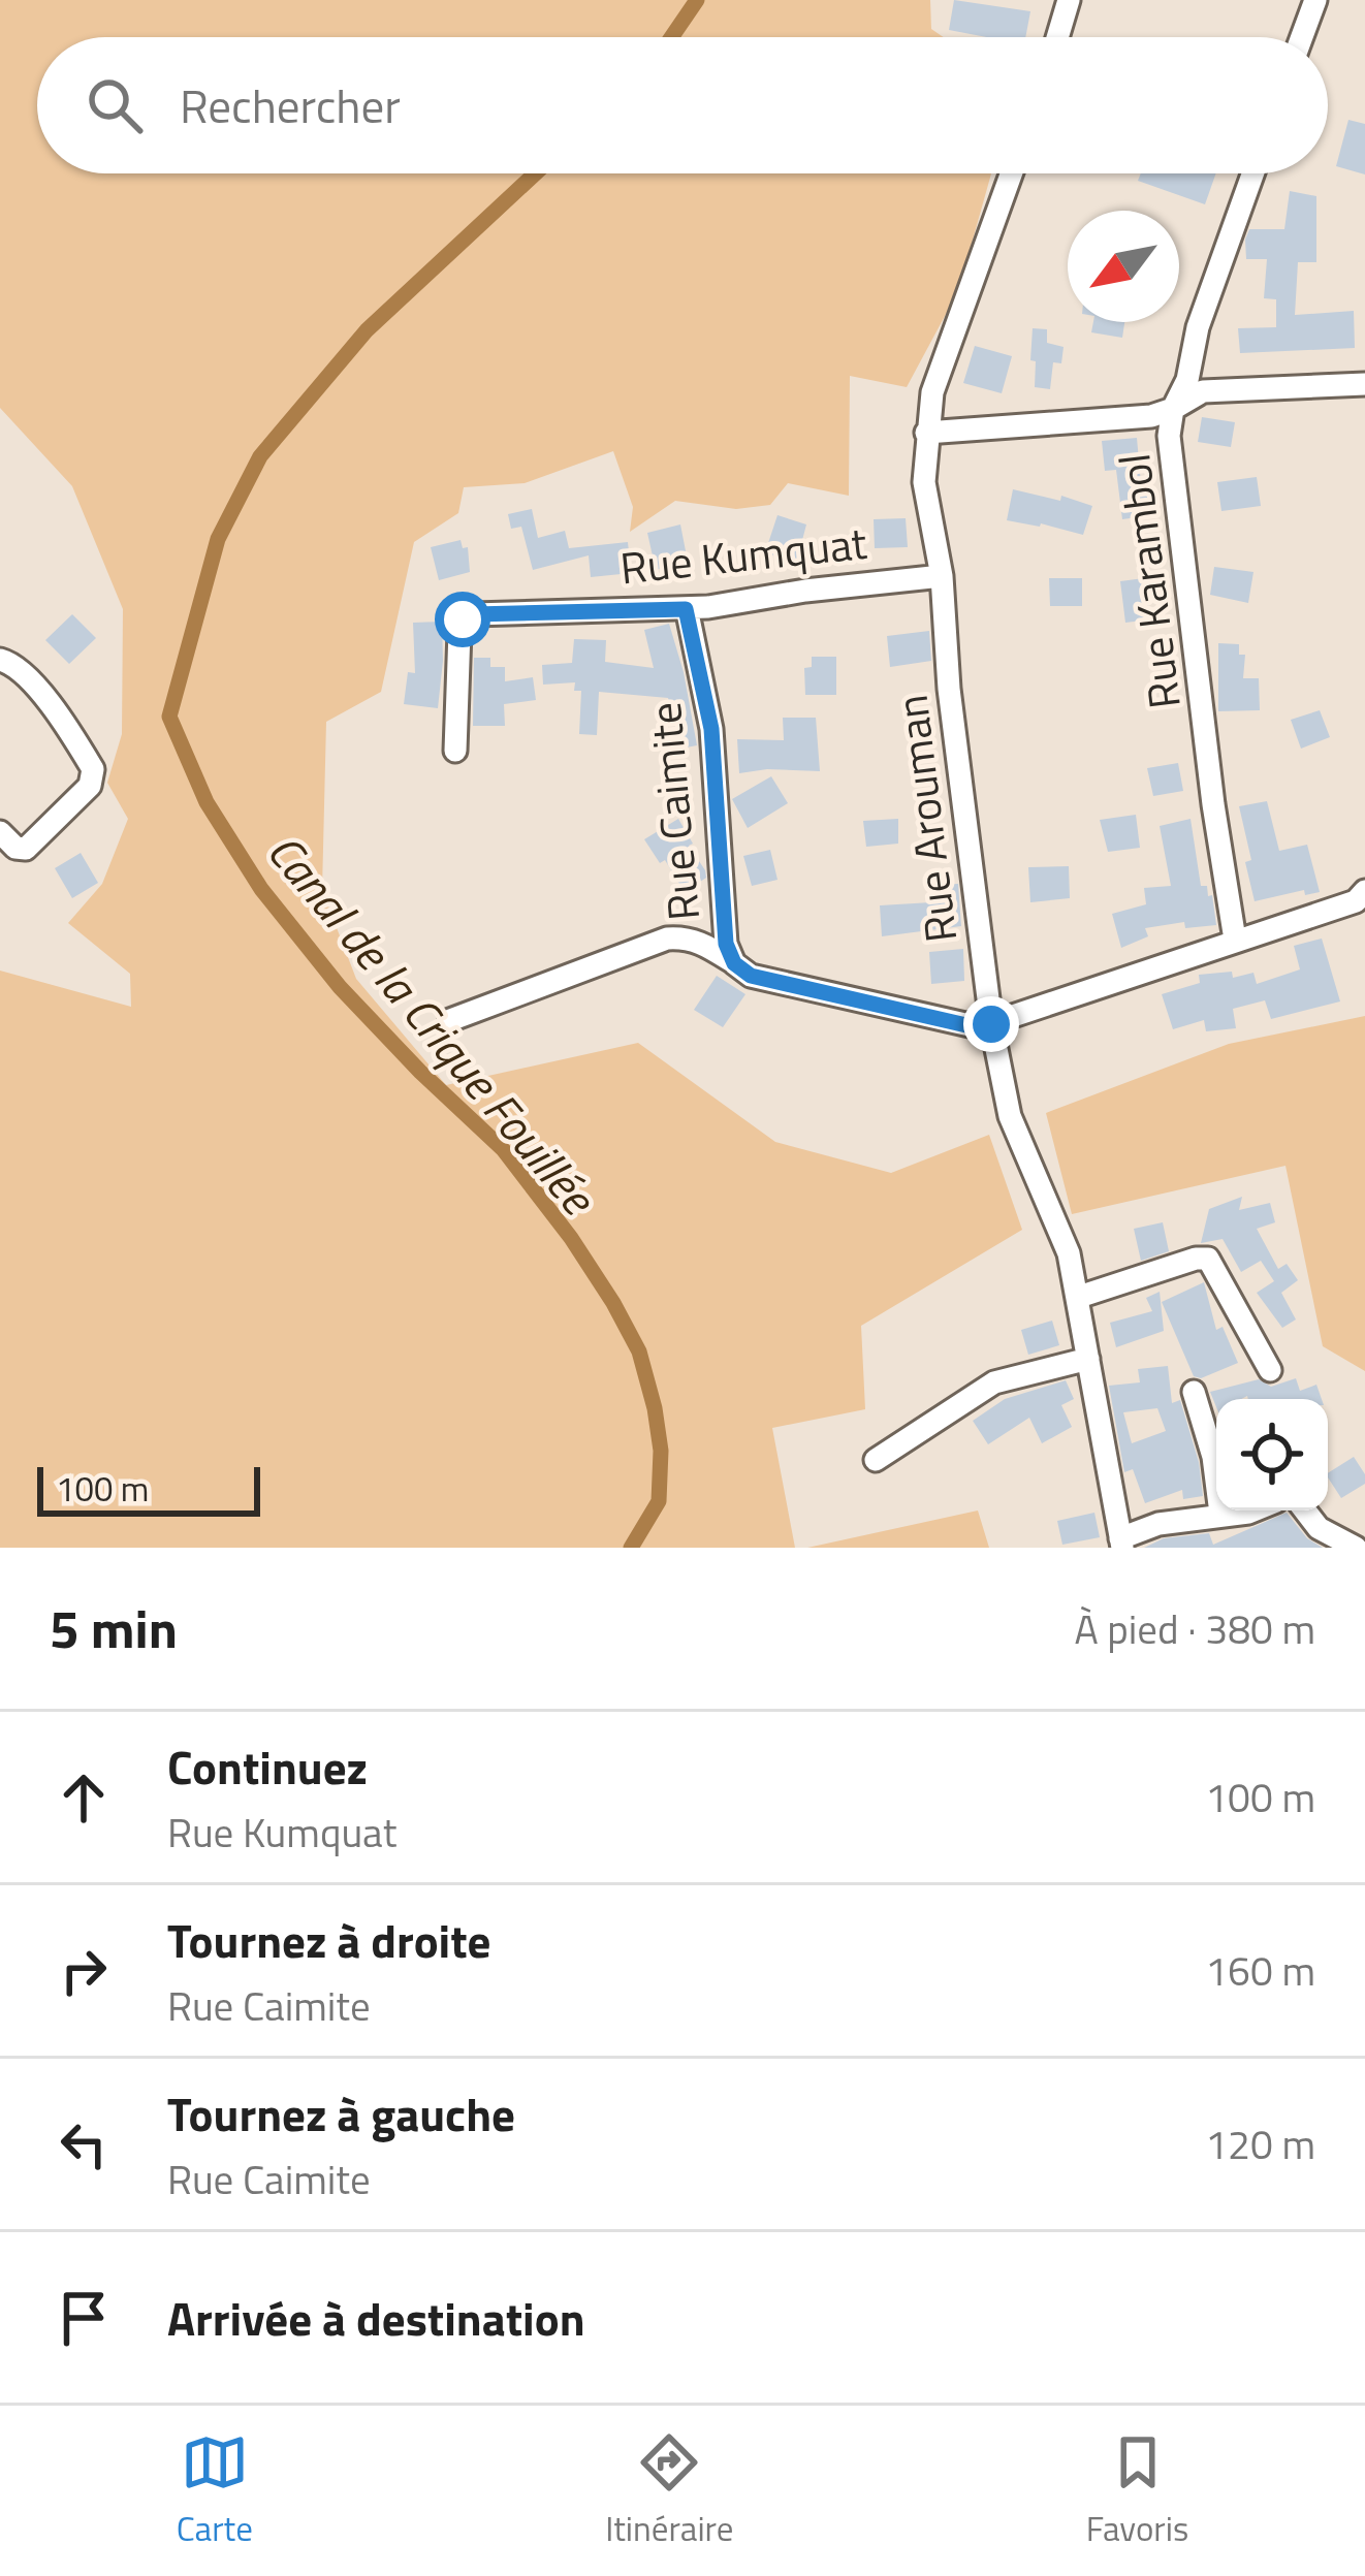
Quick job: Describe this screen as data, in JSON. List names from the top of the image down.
{
  "streets": {
    "street": [
      "Rue Kumquat",
      "Rue Karambol",
      "Rue Caimite",
      "Rue Arouman"
    ]
  },
  "crossings": [
    ["Rue Kumquat", "Rue Caimite"],
    ["Rue Kumquat", "Rue Arouman"],
    ["Rue Caimite", "Rue Arouman"]
  ],
  "water": ["Canal de la Crique Fouillée"],
  "scale_bar": "100 m",
  "north": "bottom left",
  "page": {
    "search": "Rechercher",
    "scale": "100 m",
    "heading": ["5 min", "À pied · 380 m"],
    "list": [
      ["Continuez", "Rue Kumquat", "100 m"],
      ["Tournez à droite", "Rue Caimite", "160 m"],
      ["Tournez à gauche", "Rue Caimite", "120 m"],
      "Arrivée à destination"
    ],
    "nav": ["Carte", "Itinéraire", "Favoris"]
  }
}
